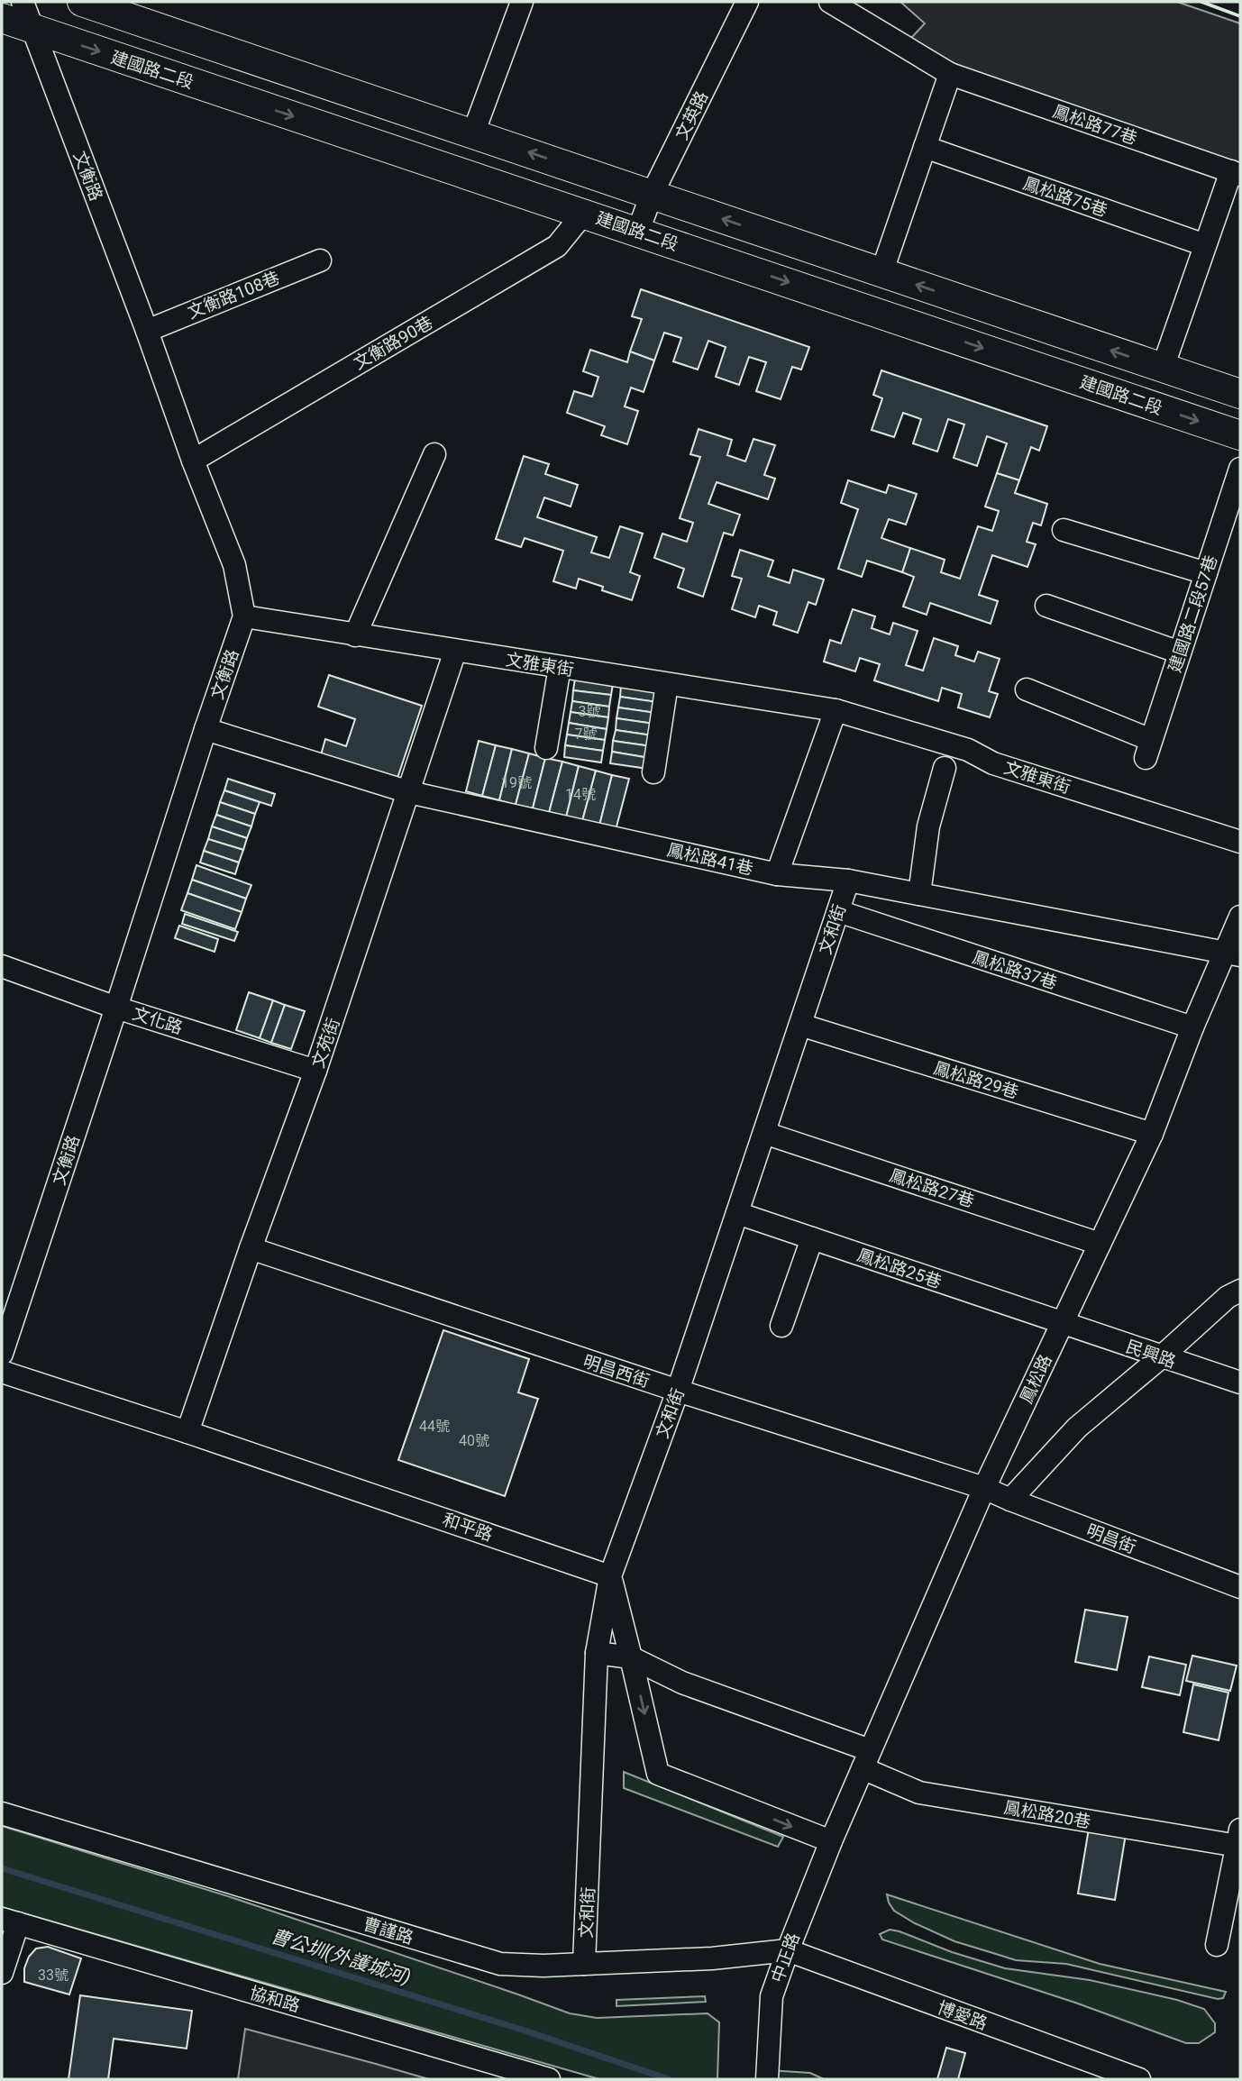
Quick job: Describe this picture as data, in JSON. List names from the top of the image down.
{
  "streets": {
    "main road": ["建國路二段"],
    "street": [
      "文英路",
      "鳳松路77巷",
      "文衡路",
      "鳳松路75巷",
      "文衡路108巷",
      "文衡路90巷",
      "建國路二段57巷",
      "文雅東街",
      "鳳松路41巷",
      "文和街",
      "鳳松路37巷",
      "文化路",
      "文苑街",
      "鳳松路29巷",
      "鳳松路27巷",
      "鳳松路25巷",
      "民興路",
      "明昌西街",
      "鳳松路",
      "和平路",
      "明昌街",
      "鳳松路20巷",
      "曹謹路",
      "中正路",
      "協和路",
      "博愛路"
    ]
  },
  "crossings": [
    ["建國路二段", "文英路"],
    ["建國路二段", "文衡路"],
    ["建國路二段", "文衡路90巷"],
    ["文衡路", "文衡路108巷"],
    ["文衡路", "文衡路90巷"],
    ["文衡路", "文雅東街"],
    ["文衡路", "鳳松路41巷"],
    ["文衡路", "文化路"],
    ["文雅東街", "文苑街"],
    ["鳳松路41巷", "文和街"],
    ["鳳松路41巷", "文苑街"],
    ["鳳松路41巷", "鳳松路"],
    ["文和街", "鳳松路37巷"],
    ["文和街", "鳳松路29巷"],
    ["文和街", "鳳松路27巷"],
    ["文和街", "鳳松路25巷"],
    ["文和街", "明昌西街"],
    ["文和街", "和平路"],
    ["文和街", "曹謹路"],
    ["鳳松路37巷", "鳳松路"],
    ["文化路", "文苑街"],
    ["文苑街", "明昌西街"],
    ["文苑街", "和平路"],
    ["鳳松路29巷", "鳳松路"],
    ["鳳松路27巷", "鳳松路"],
    ["鳳松路25巷", "民興路"],
    ["鳳松路25巷", "鳳松路"],
    ["民興路", "鳳松路"],
    ["明昌西街", "鳳松路"],
    ["明昌西街", "明昌街"],
    ["鳳松路", "明昌街"],
    ["鳳松路", "鳳松路20巷"],
    ["鳳松路", "中正路"],
    ["曹謹路", "中正路"],
    ["曹謹路", "博愛路"],
    ["中正路", "博愛路"]
  ],
  "water": ["曹公圳(外護城河)"],
  "house_numbers": [
    "3號",
    "7號",
    "19號",
    "14號",
    "44號",
    "40號",
    "33號"
  ]
}
